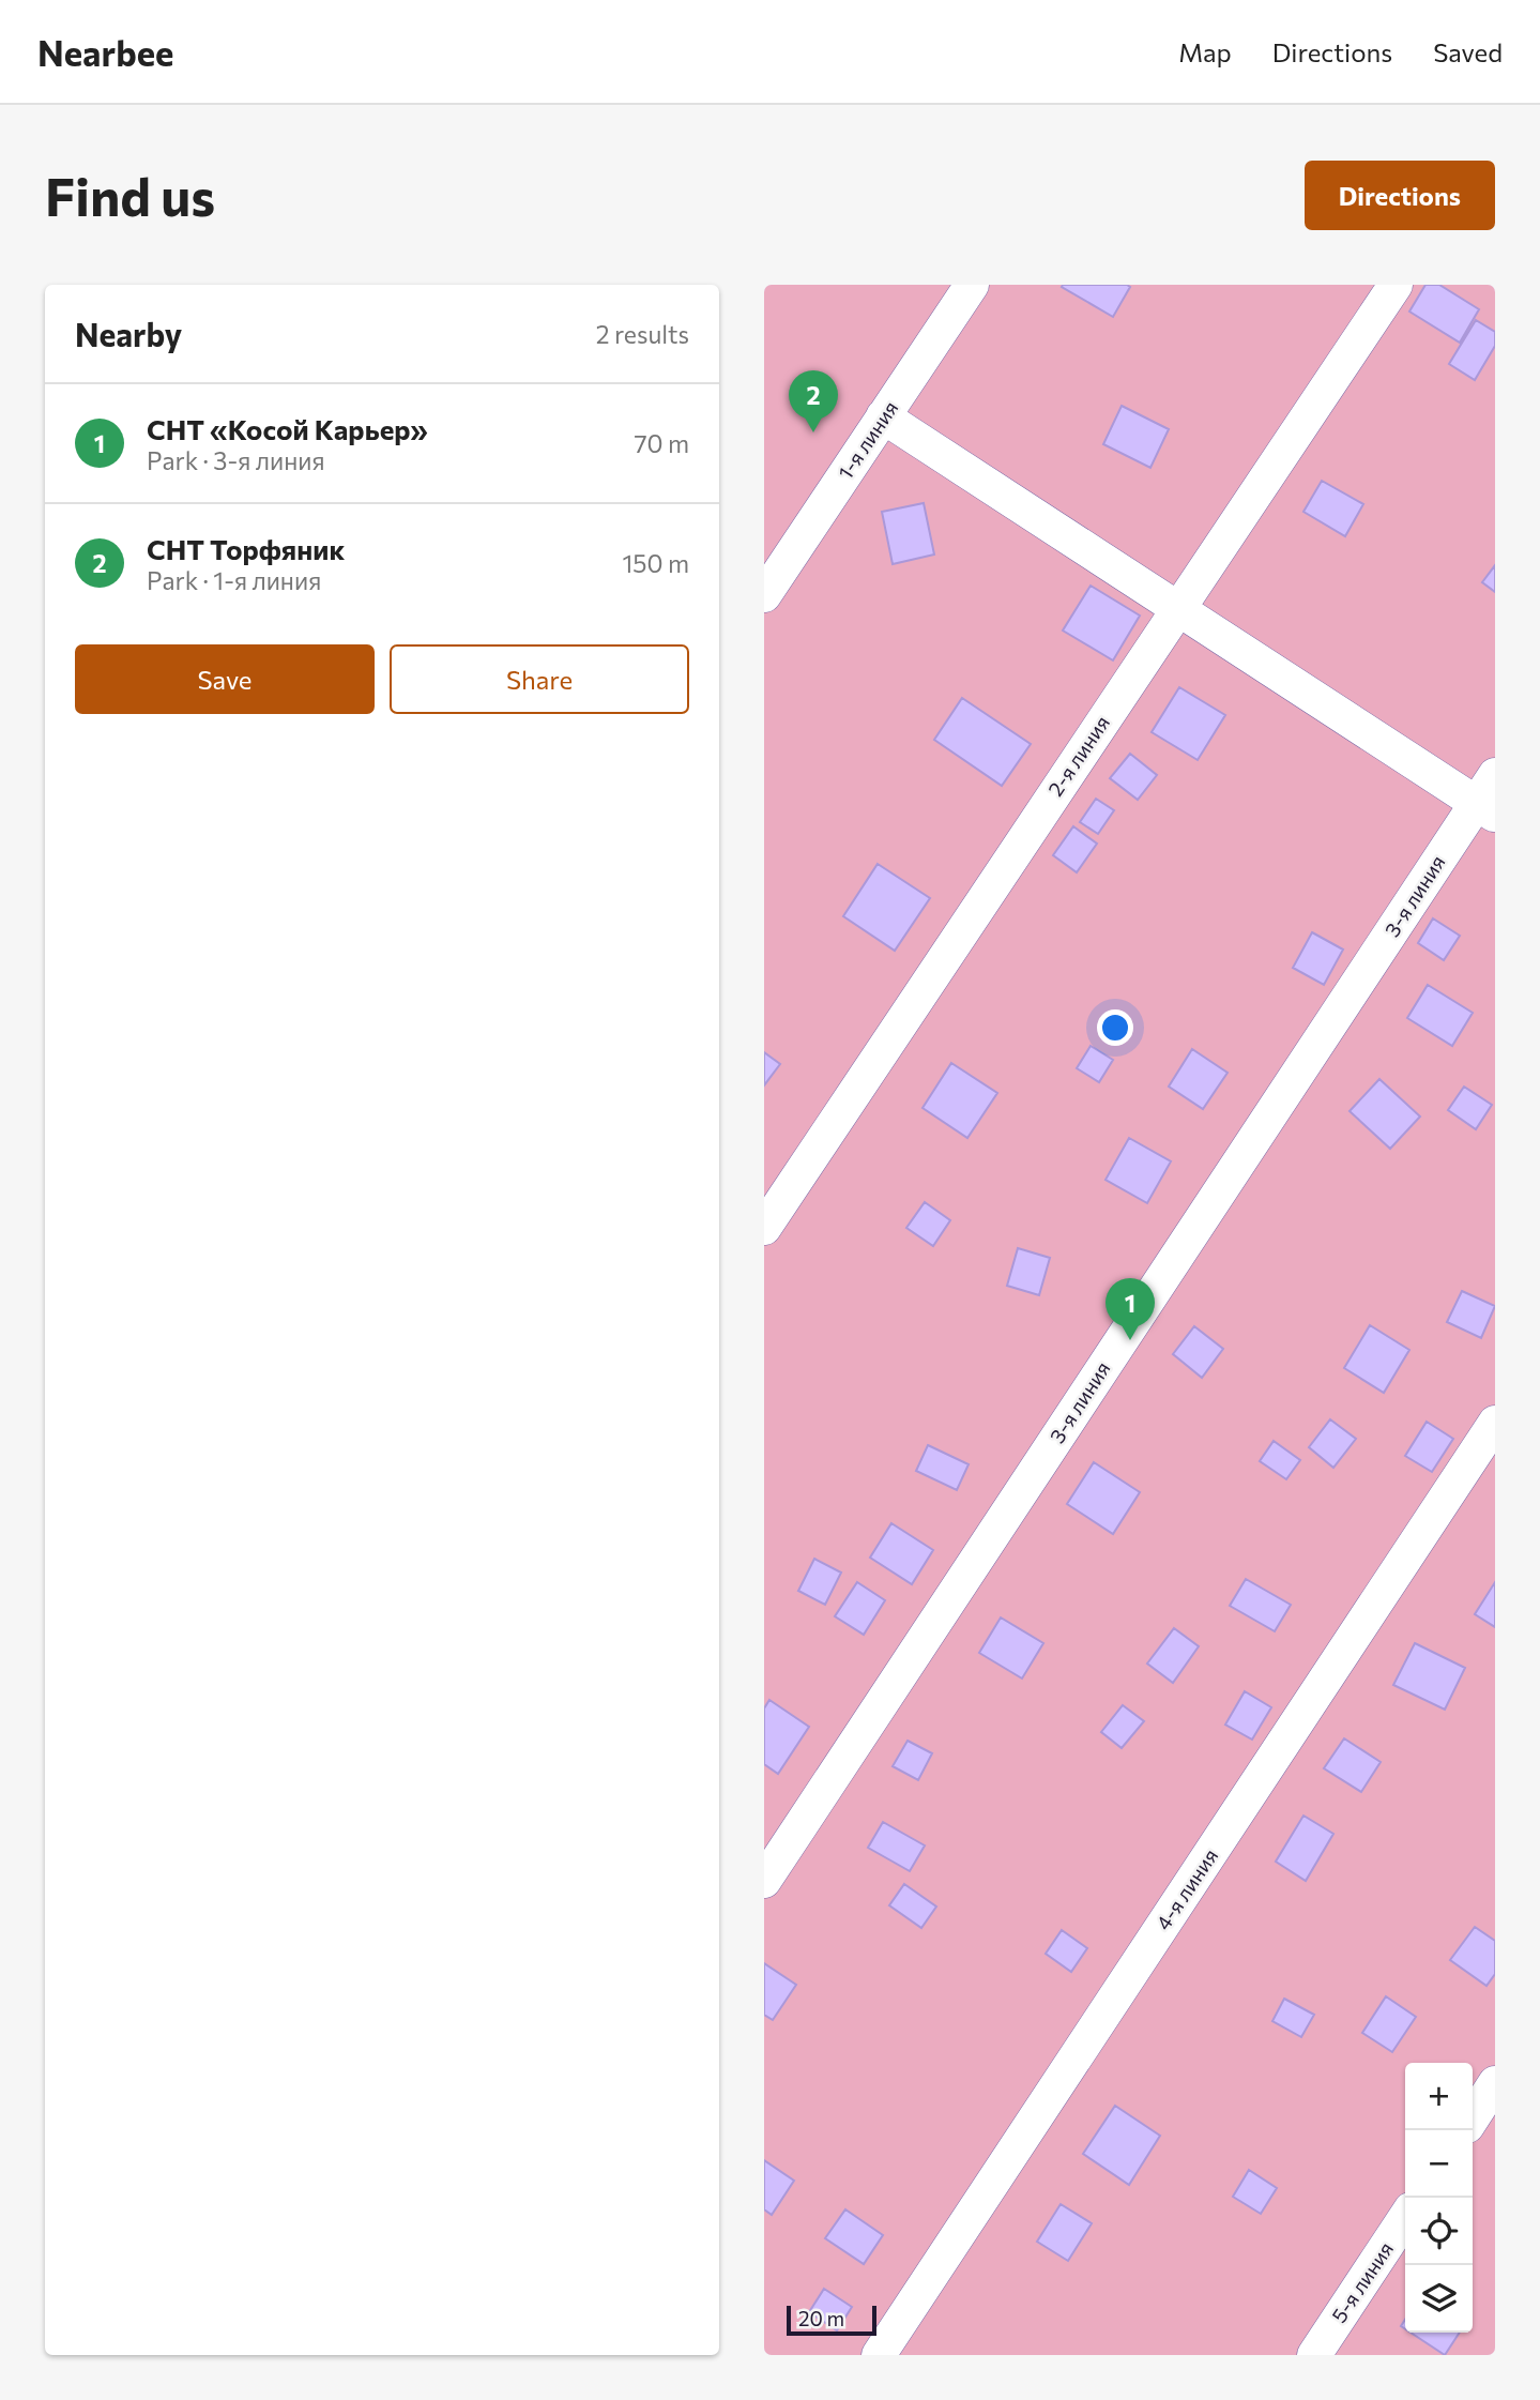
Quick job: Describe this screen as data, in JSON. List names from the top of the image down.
{
  "streets": {
    "street": [
      "1-я линия",
      "2-я линия",
      "3-я линия",
      "4-я линия",
      "5-я линия"
    ]
  },
  "scale_bar": "20 m",
  "page": {
    "header": "Nearbee",
    "nav": ["Map", "Directions", "Saved"],
    "buttons": [
      "Directions",
      ["Save", "Share"]
    ],
    "title": "Find us",
    "heading": ["Nearby", "2 results"],
    "pins": ["2", "1"],
    "list": [
      {
        "mark": "1",
        "name": "СНТ «Косой Карьер»",
        "note": "Park · 3-я линия",
        "value": "70 m"
      },
      {
        "mark": "2",
        "name": "СНТ Торфяник",
        "note": "Park · 1-я линия",
        "value": "150 m"
      }
    ],
    "map_buttons": ["+", "−"],
    "scale": "20 m"
  }
}
